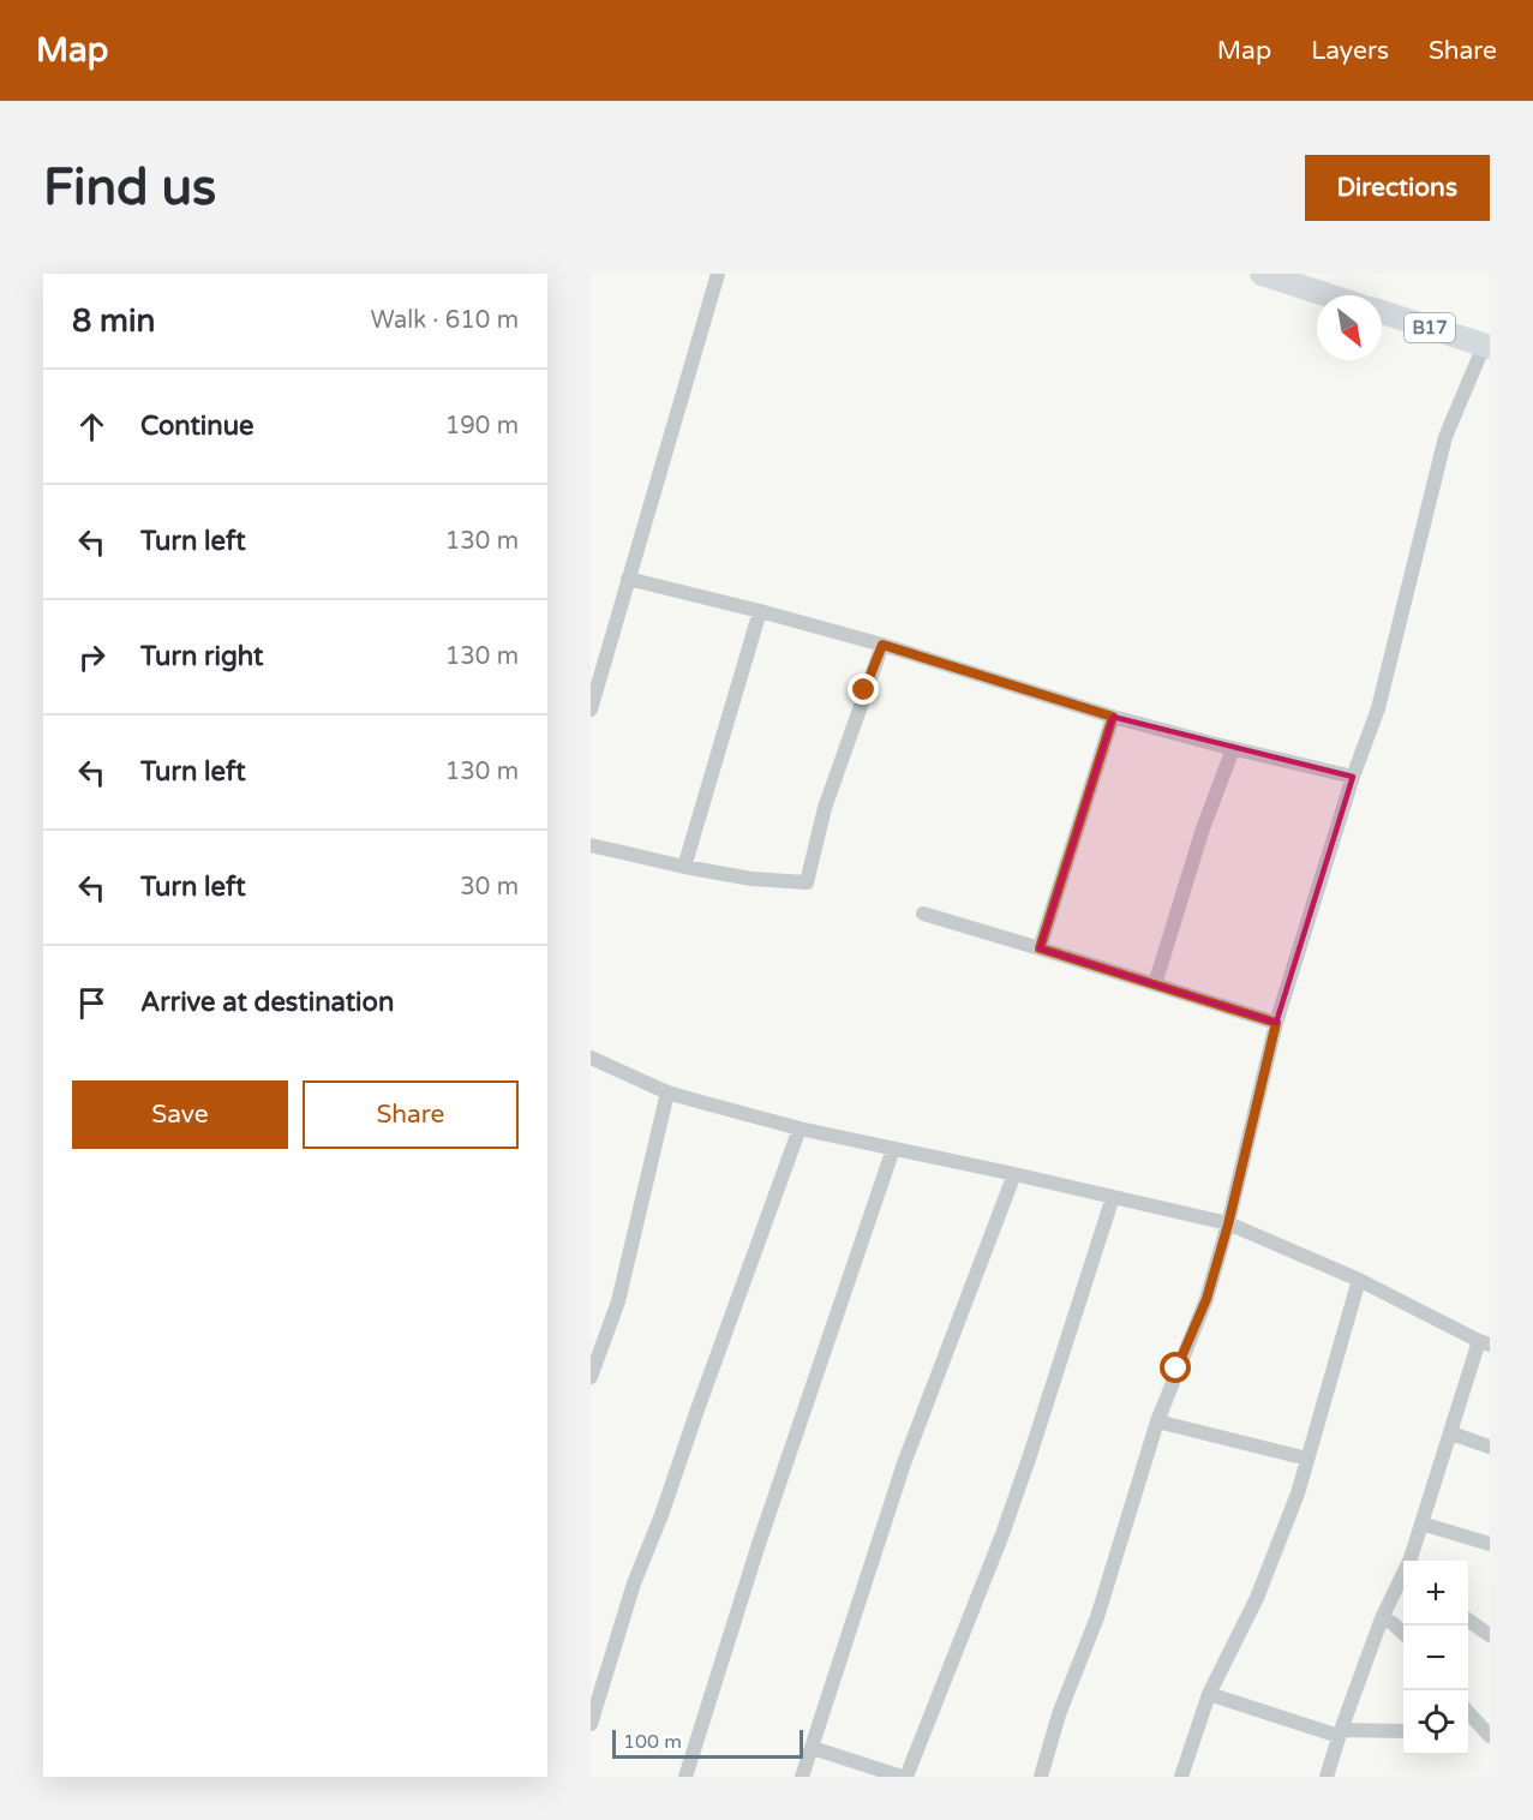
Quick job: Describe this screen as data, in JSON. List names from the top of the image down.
{
  "streets": {
    "main road": ["B17"]
  },
  "scale_bar": "100 m",
  "north": "bottom right",
  "page": {
    "header": "Map",
    "nav": ["Map", "Layers", "Share"],
    "buttons": [
      "Directions",
      ["Save", "Share"]
    ],
    "title": "Find us",
    "heading": ["8 min", "Walk · 610 m"],
    "list": [
      ["Continue", "190 m"],
      ["Turn left", "130 m"],
      ["Turn right", "130 m"],
      ["Turn left", "130 m"],
      ["Turn left", "30 m"],
      "Arrive at destination"
    ],
    "map_buttons": ["+", "−"],
    "scale": "100 m"
  }
}
